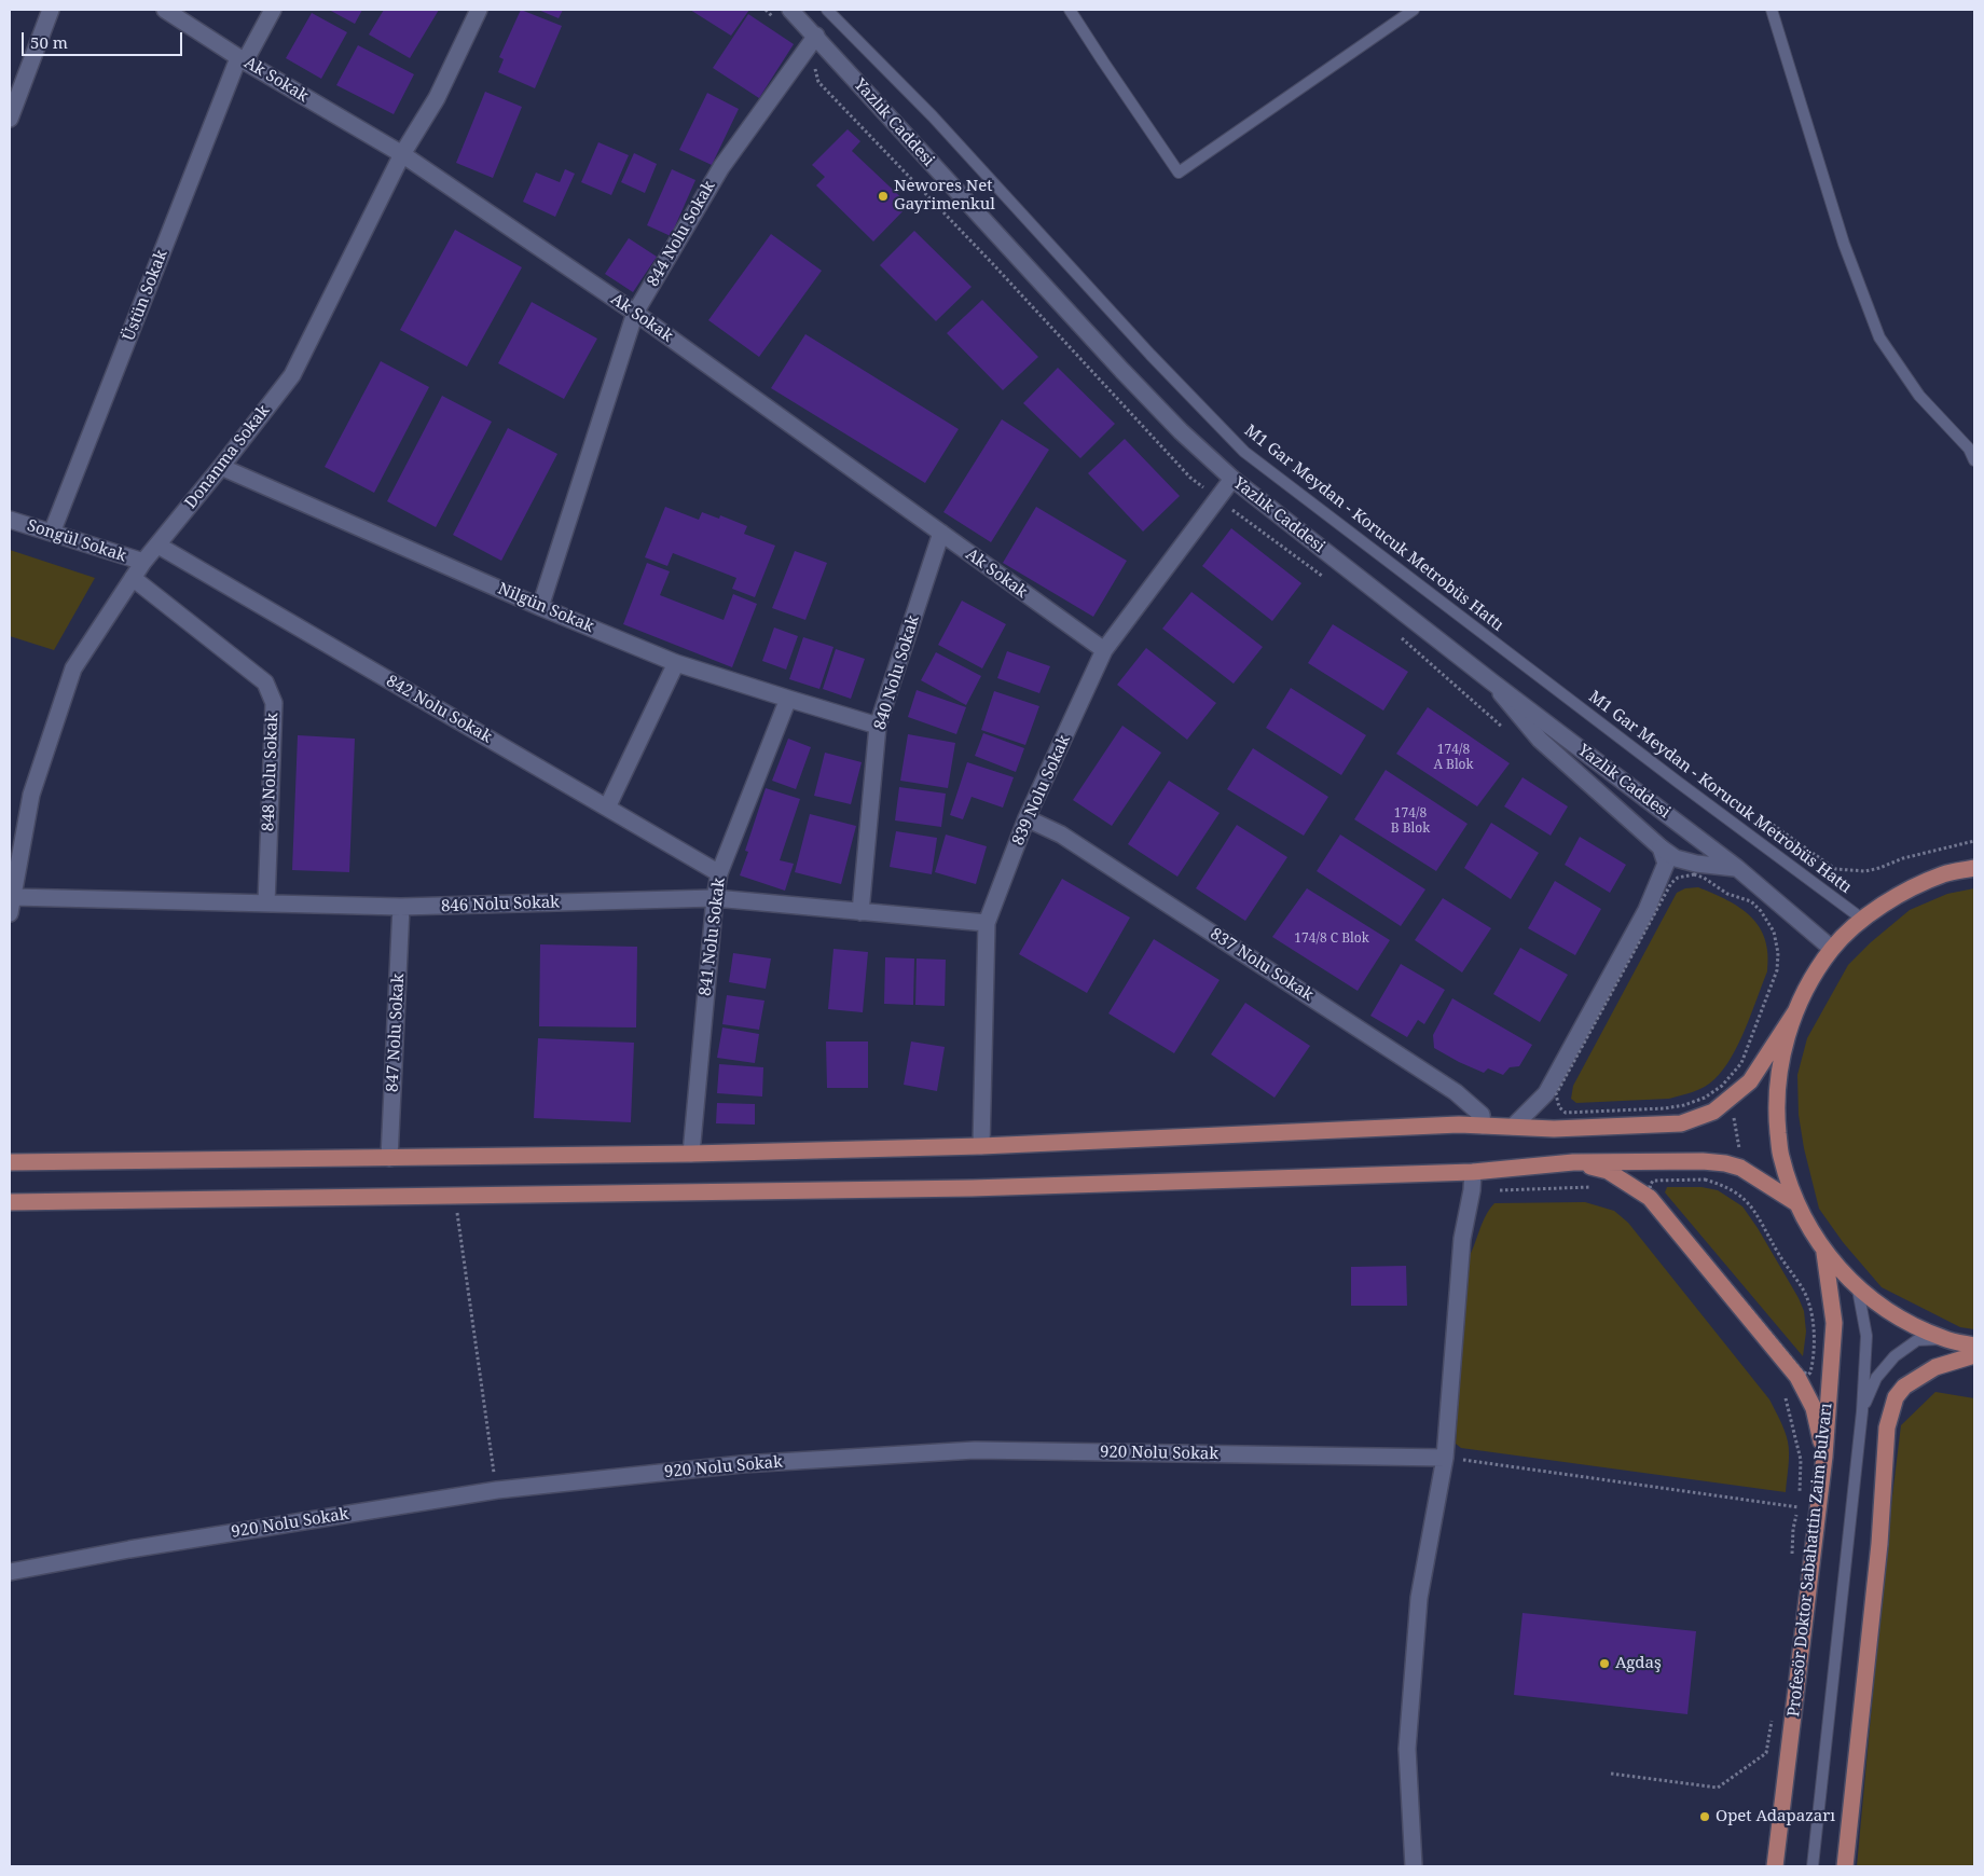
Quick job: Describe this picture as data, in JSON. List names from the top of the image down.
{
  "streets": {
    "main road": ["Profesör Doktor Sabahattin Zaim Bulvarı"],
    "street": [
      "Ak Sokak",
      "Yazlık Caddesi",
      "844 Nolu Sokak",
      "Üstün Sokak",
      "Donanma Sokak",
      "Songül Sokak",
      "Nilgün Sokak",
      "840 Nolu Sokak",
      "842 Nolu Sokak",
      "848 Nolu Sokak",
      "839 Nolu Sokak",
      "846 Nolu Sokak",
      "841 Nolu Sokak",
      "837 Nolu Sokak",
      "847 Nolu Sokak",
      "920 Nolu Sokak"
    ],
    "lane": ["M1 Gar Meydan - Korucuk Metrobüs Hattı"]
  },
  "crossings": [
    ["Ak Sokak", "844 Nolu Sokak"],
    ["Ak Sokak", "Üstün Sokak"],
    ["Ak Sokak", "Donanma Sokak"],
    ["Ak Sokak", "840 Nolu Sokak"],
    ["Ak Sokak", "839 Nolu Sokak"],
    ["Yazlık Caddesi", "844 Nolu Sokak"],
    ["Yazlık Caddesi", "839 Nolu Sokak"],
    ["844 Nolu Sokak", "Nilgün Sokak"],
    ["Üstün Sokak", "Songül Sokak"],
    ["Donanma Sokak", "Songül Sokak"],
    ["Donanma Sokak", "Nilgün Sokak"],
    ["Donanma Sokak", "842 Nolu Sokak"],
    ["Donanma Sokak", "848 Nolu Sokak"],
    ["Donanma Sokak", "846 Nolu Sokak"],
    ["Nilgün Sokak", "840 Nolu Sokak"],
    ["Nilgün Sokak", "841 Nolu Sokak"],
    ["840 Nolu Sokak", "846 Nolu Sokak"],
    ["842 Nolu Sokak", "841 Nolu Sokak"],
    ["848 Nolu Sokak", "846 Nolu Sokak"],
    ["839 Nolu Sokak", "846 Nolu Sokak"],
    ["839 Nolu Sokak", "837 Nolu Sokak"],
    ["846 Nolu Sokak", "841 Nolu Sokak"],
    ["846 Nolu Sokak", "847 Nolu Sokak"]
  ],
  "places": ["Newores Net Gayrimenkul", "Agdaş", "Opet Adapazarı"],
  "house_numbers": ["174/8 A Blok", "174/8 B Blok", "174/8 C Blok"],
  "scale_bar": "50 m"
}
